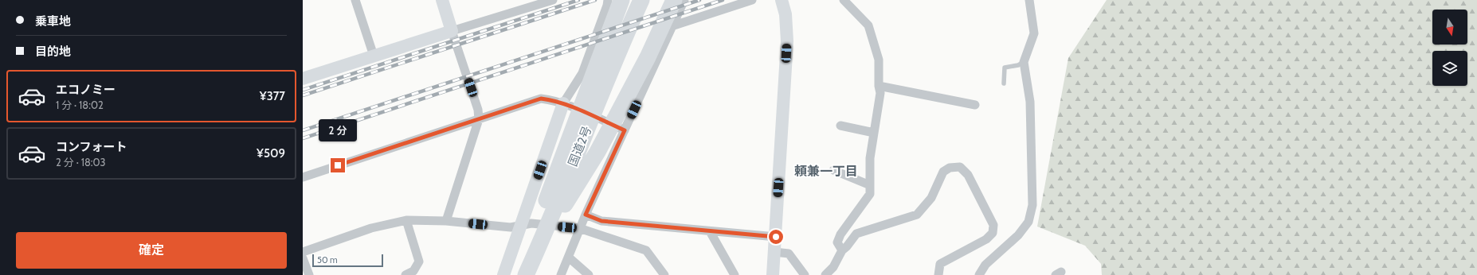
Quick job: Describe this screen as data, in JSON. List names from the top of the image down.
{
  "streets": {
    "highway": ["国道2号"]
  },
  "districts": ["頼兼一丁目"],
  "scale_bar": "50 m",
  "north": "bottom",
  "page": {
    "banner": ["乗車地", "目的地"],
    "list": [
      {
        "name": "エコノミー",
        "note": "1 分 · 18:02",
        "value": "¥377"
      },
      {
        "name": "コンフォート",
        "note": "2 分 · 18:03",
        "value": "¥509"
      }
    ],
    "bubble": "2 分",
    "buttons": "確定",
    "scale": "50 m"
  }
}
